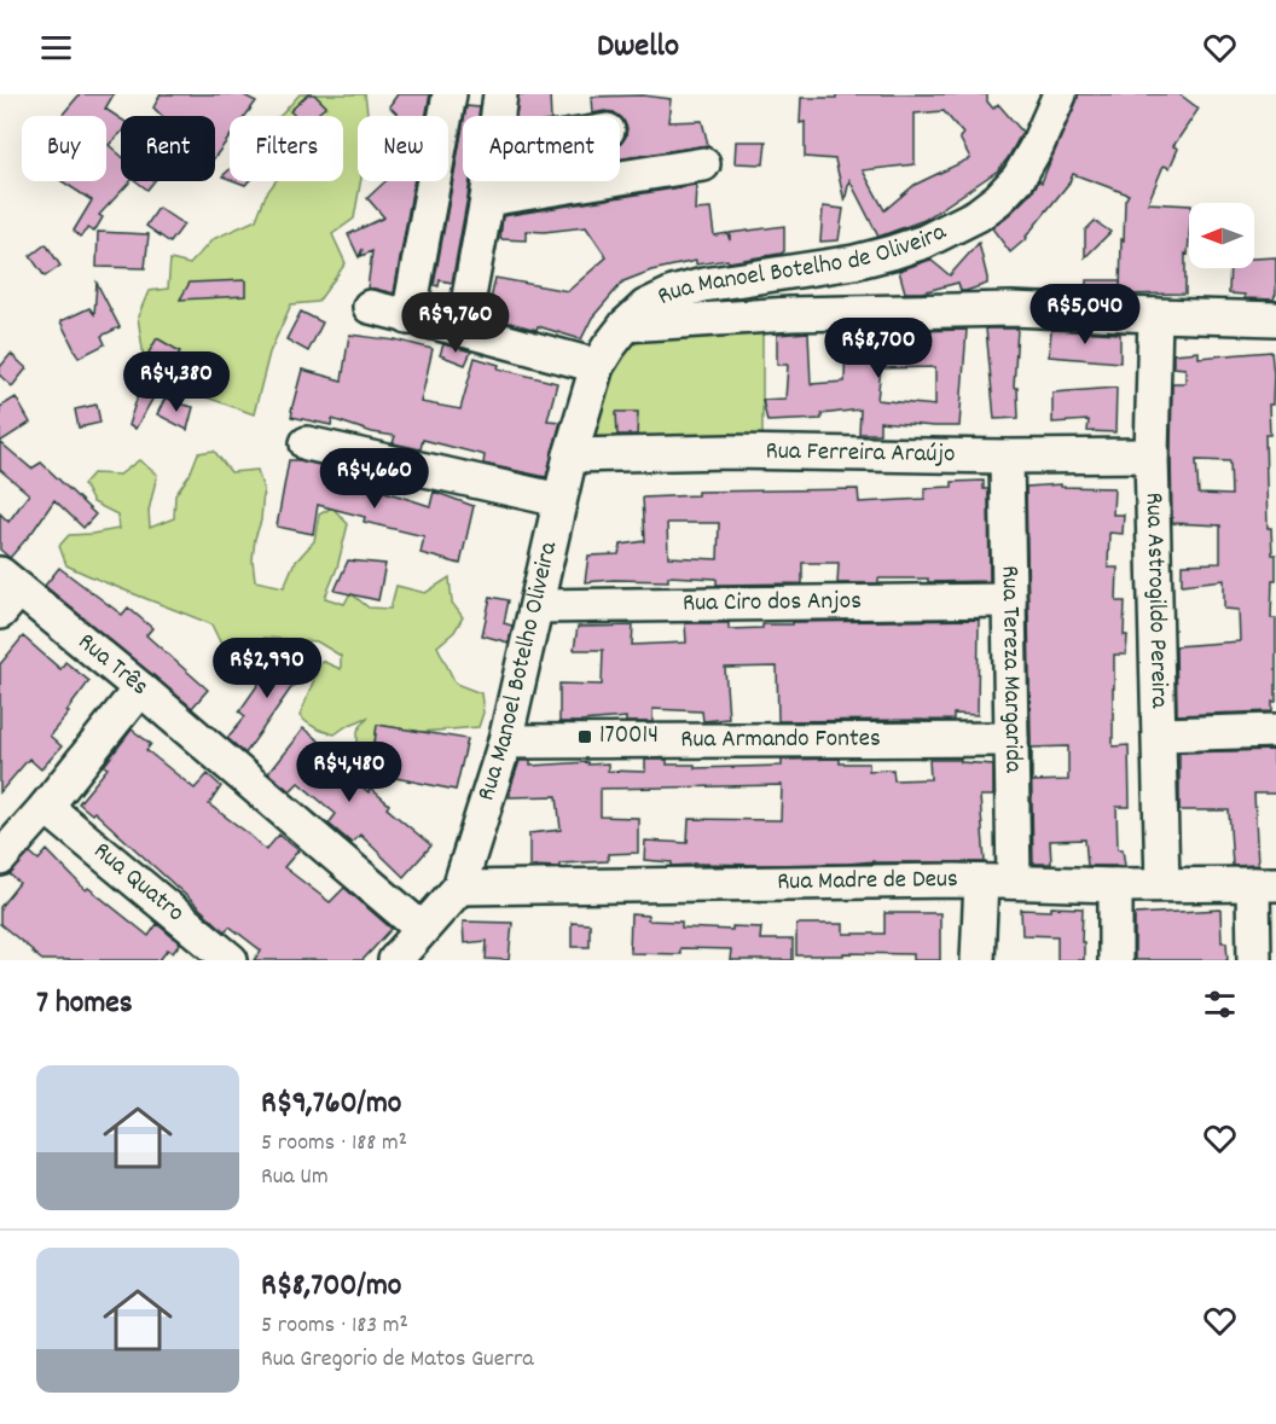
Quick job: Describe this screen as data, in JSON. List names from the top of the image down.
{
  "streets": {
    "street": [
      "Rua Manoel Botelho de Oliveira",
      "Rua Ferreira Araújo",
      "Rua Astrogildo Pereira",
      "Rua Ciro dos Anjos",
      "Rua Três",
      "Rua Tereza Margarida",
      "Rua Manoel Botelho Oliveira",
      "Rua Armando Fontes",
      "Rua Madre de Deus",
      "Rua Quatro"
    ]
  },
  "crossings": [
    ["Rua Manoel Botelho de Oliveira", "Rua Ferreira Araújo"],
    ["Rua Manoel Botelho de Oliveira", "Rua Manoel Botelho Oliveira"],
    ["Rua Ferreira Araújo", "Rua Astrogildo Pereira"],
    ["Rua Ferreira Araújo", "Rua Tereza Margarida"],
    ["Rua Ferreira Araújo", "Rua Manoel Botelho Oliveira"],
    ["Rua Astrogildo Pereira", "Rua Madre de Deus"],
    ["Rua Ciro dos Anjos", "Rua Tereza Margarida"],
    ["Rua Ciro dos Anjos", "Rua Manoel Botelho Oliveira"],
    ["Rua Tereza Margarida", "Rua Armando Fontes"],
    ["Rua Tereza Margarida", "Rua Madre de Deus"],
    ["Rua Manoel Botelho Oliveira", "Rua Armando Fontes"],
    ["Rua Manoel Botelho Oliveira", "Rua Madre de Deus"]
  ],
  "places": {
    "transit": ["170014"]
  },
  "north": "left",
  "page": {
    "header": "Dwello",
    "chip": [
      "Buy",
      "Rent",
      "Filters",
      "New",
      "Apartment"
    ],
    "price": [
      "R$5,040",
      "R$9,760",
      "R$8,700",
      "R$4,380",
      "R$4,660",
      "R$2,990",
      "R$4,480"
    ],
    "heading": "7 homes",
    "list": [
      {
        "name": "R$9,760/mo",
        "note": "5 rooms · 188 m² · Rua Um"
      },
      {
        "name": "R$8,700/mo",
        "note": "5 rooms · 183 m² · Rua Gregorio de Matos Guerra"
      }
    ]
  }
}
